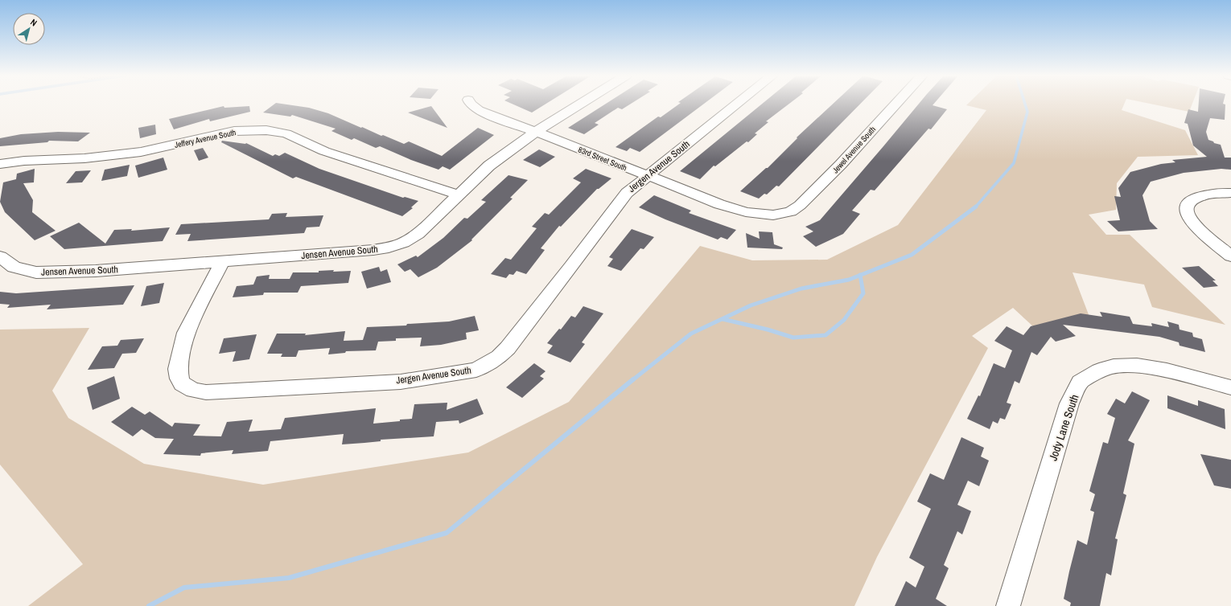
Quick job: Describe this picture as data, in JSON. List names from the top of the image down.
{
  "streets": {
    "street": [
      "Jeffery Avenue South",
      "Jewel Avenue South",
      "83rd Street South",
      "Jergen Avenue South",
      "Jensen Avenue South",
      "Jody Lane South"
    ]
  },
  "crossings": [
    ["Jeffery Avenue South", "Jensen Avenue South"],
    ["Jewel Avenue South", "83rd Street South"],
    ["83rd Street South", "Jergen Avenue South"],
    ["83rd Street South", "Jensen Avenue South"],
    ["Jergen Avenue South", "Jensen Avenue South"]
  ],
  "north": "top right"
}
